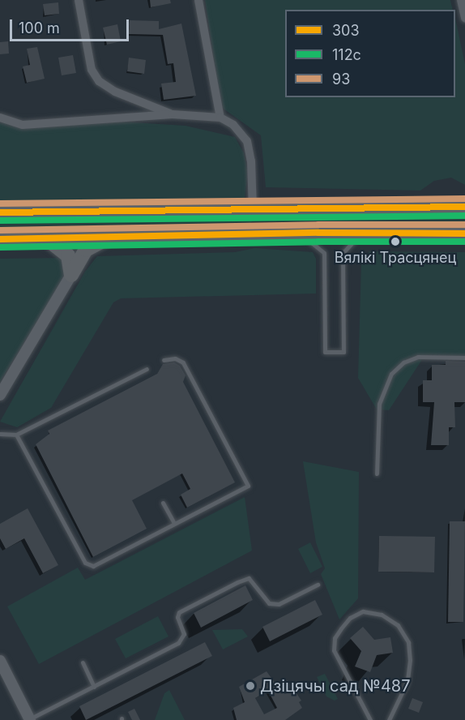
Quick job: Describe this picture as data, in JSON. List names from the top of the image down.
{
  "places": ["Вялікі Трасцянец", "Дзіцячы сад №487"],
  "lines": ["transit line 93", "transit line 303", "transit line 112с"],
  "legend": ["303", "112с", "93"],
  "scale_bar": "100 m"
}
